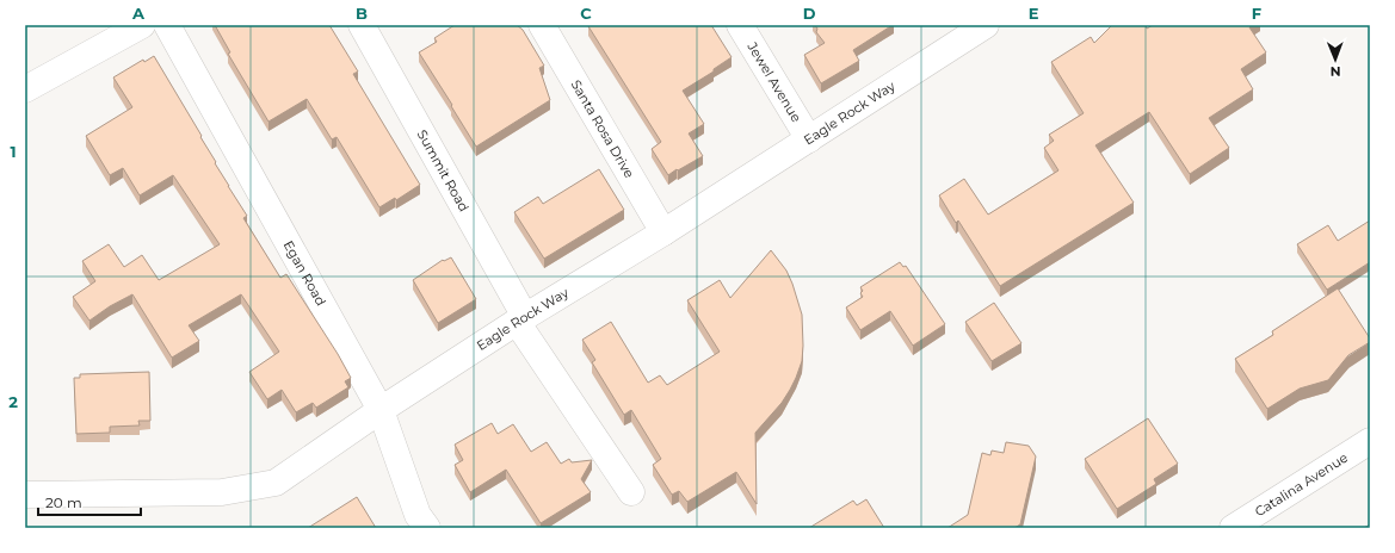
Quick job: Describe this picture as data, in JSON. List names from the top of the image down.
{
  "streets": {
    "street": [
      "Jewel Avenue",
      "Eagle Rock Way",
      "Santa Rosa Drive",
      "Summit Road",
      "Egan Road",
      "Catalina Avenue"
    ]
  },
  "crossings": [
    ["Jewel Avenue", "Eagle Rock Way"],
    ["Eagle Rock Way", "Santa Rosa Drive"],
    ["Eagle Rock Way", "Summit Road"],
    ["Eagle Rock Way", "Egan Road"]
  ],
  "scale_bar": "20 m",
  "north": "bottom",
  "grid": {
    "columns": [
      "A",
      "B",
      "C",
      "D",
      "E",
      "F"
    ],
    "rows": ["1", "2"]
  }
}
